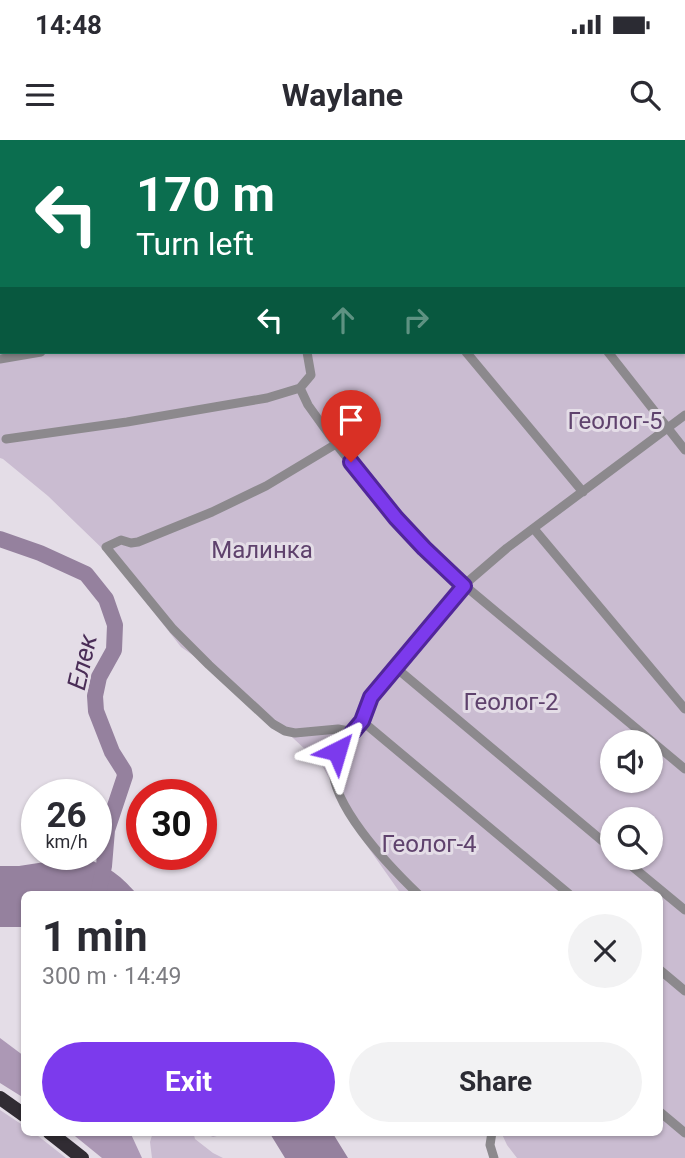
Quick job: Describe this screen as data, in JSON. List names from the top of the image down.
{
  "water": ["Елек"],
  "parks": [
    "Геолог-5",
    "Малинка",
    "Геолог-2",
    "Геолог-4"
  ],
  "page": {
    "status": "14:48",
    "header": "Waylane",
    "turn": ["170 m", "Turn left"],
    "speed": "26 km/h",
    "limit": "30",
    "heading": ["1 min", "300 m · 14:49"],
    "buttons": ["Exit", "Share"]
  }
}
